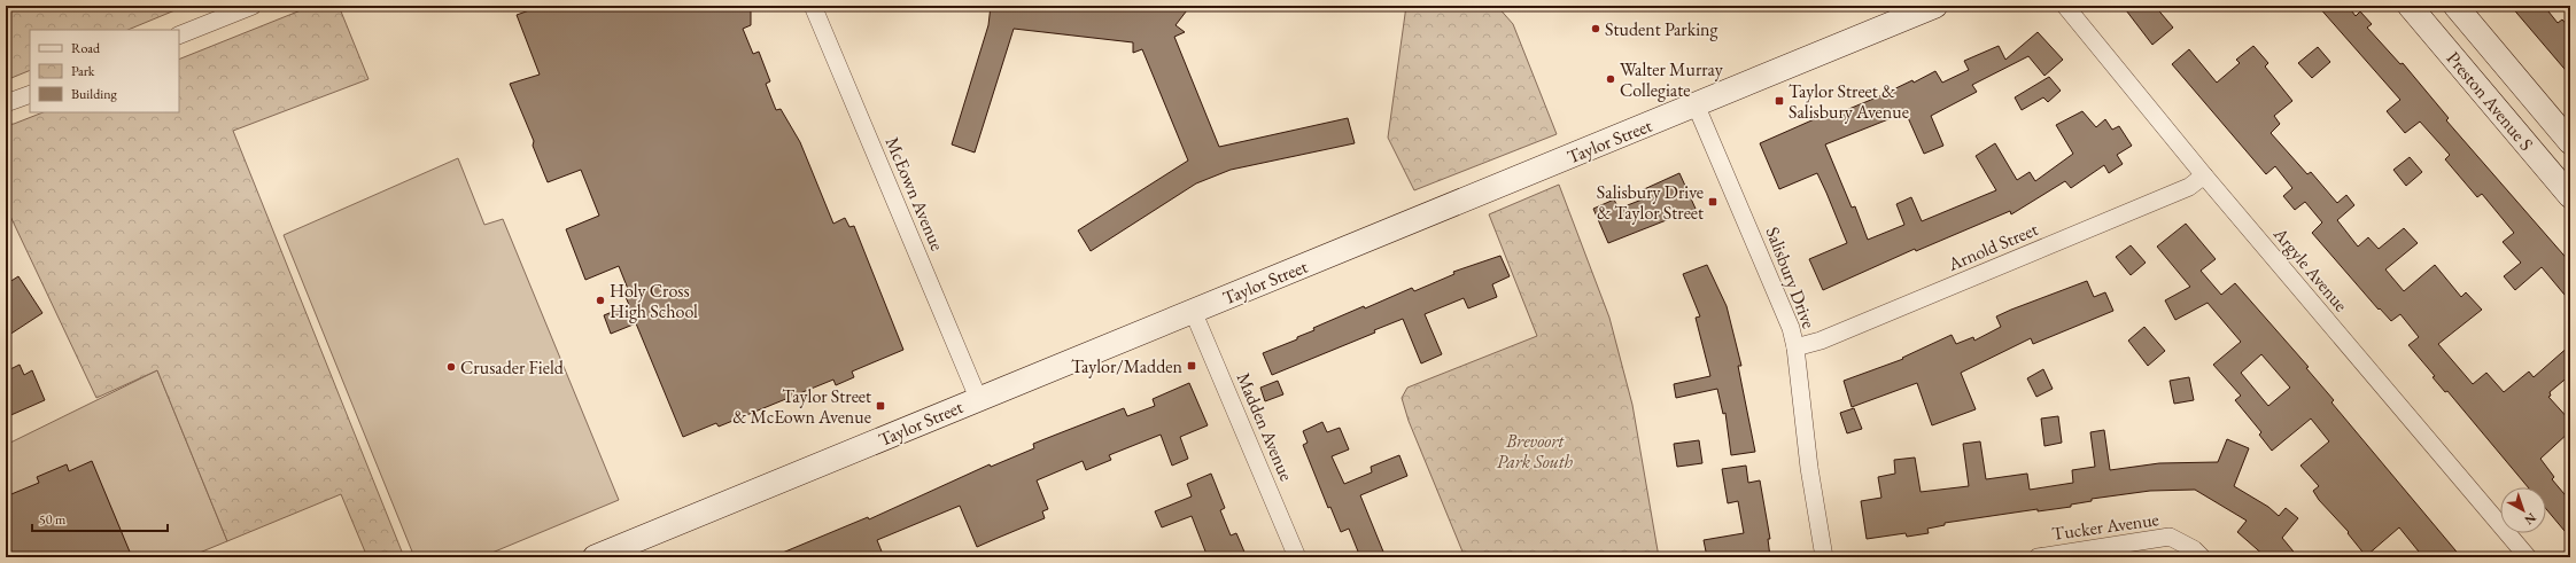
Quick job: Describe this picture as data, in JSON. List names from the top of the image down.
{
  "streets": {
    "main road": ["Preston Avenue S", "Taylor Street"],
    "street": [
      "McEown Avenue",
      "Arnold Street",
      "Argyle Avenue",
      "Salisbury Drive",
      "Madden Avenue",
      "Tucker Avenue"
    ]
  },
  "crossings": [
    ["Taylor Street", "McEown Avenue"],
    ["Taylor Street", "Salisbury Drive"],
    ["Taylor Street", "Madden Avenue"],
    ["Arnold Street", "Argyle Avenue"],
    ["Arnold Street", "Salisbury Drive"]
  ],
  "parks": ["Brevoort Park South"],
  "places": {
    "other": [
      "Student Parking",
      "Walter Murray Collegiate",
      "Holy Cross High School",
      "Crusader Field"
    ],
    "transit": [
      "Taylor Street & Salisbury Avenue",
      "Salisbury Drive & Taylor Street",
      "Taylor/Madden",
      "Taylor Street & McEown Avenue"
    ]
  },
  "legend": ["Road", "Park", "Building"],
  "scale_bar": "50 m",
  "north": "bottom right"
}
